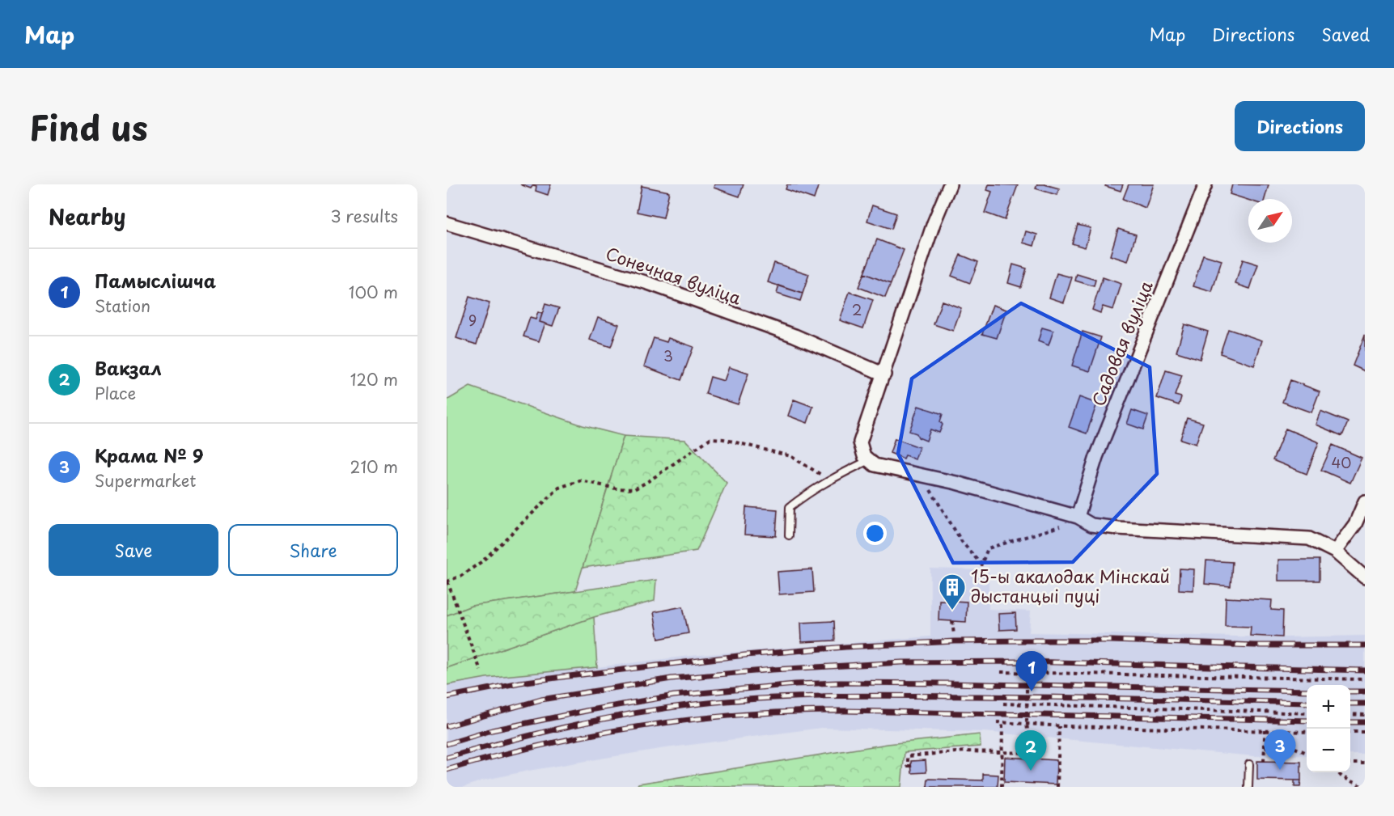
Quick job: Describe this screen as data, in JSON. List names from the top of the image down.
{
  "streets": {
    "street": ["Сонечная вуліца", "Садовая вуліца"]
  },
  "places": {
    "building": ["15-ы акалодак Мінскай дыстанцыі пуці"]
  },
  "house_numbers": [
    "2",
    "9",
    "3",
    "40"
  ],
  "north": "top right",
  "page": {
    "header": "Map",
    "nav": ["Map", "Directions", "Saved"],
    "title": "Find us",
    "buttons": [
      "Directions",
      ["Save", "Share"]
    ],
    "heading": ["Nearby", "3 results"],
    "list": [
      {
        "mark": "1",
        "name": "Памыслішча",
        "note": "Station",
        "value": "100 m"
      },
      {
        "mark": "2",
        "name": "Вакзал",
        "note": "Place",
        "value": "120 m"
      },
      {
        "mark": "3",
        "name": "Крама № 9",
        "note": "Supermarket",
        "value": "210 m"
      }
    ],
    "pins": ["1", "3", "2"],
    "map_buttons": ["+", "−"]
  }
}
